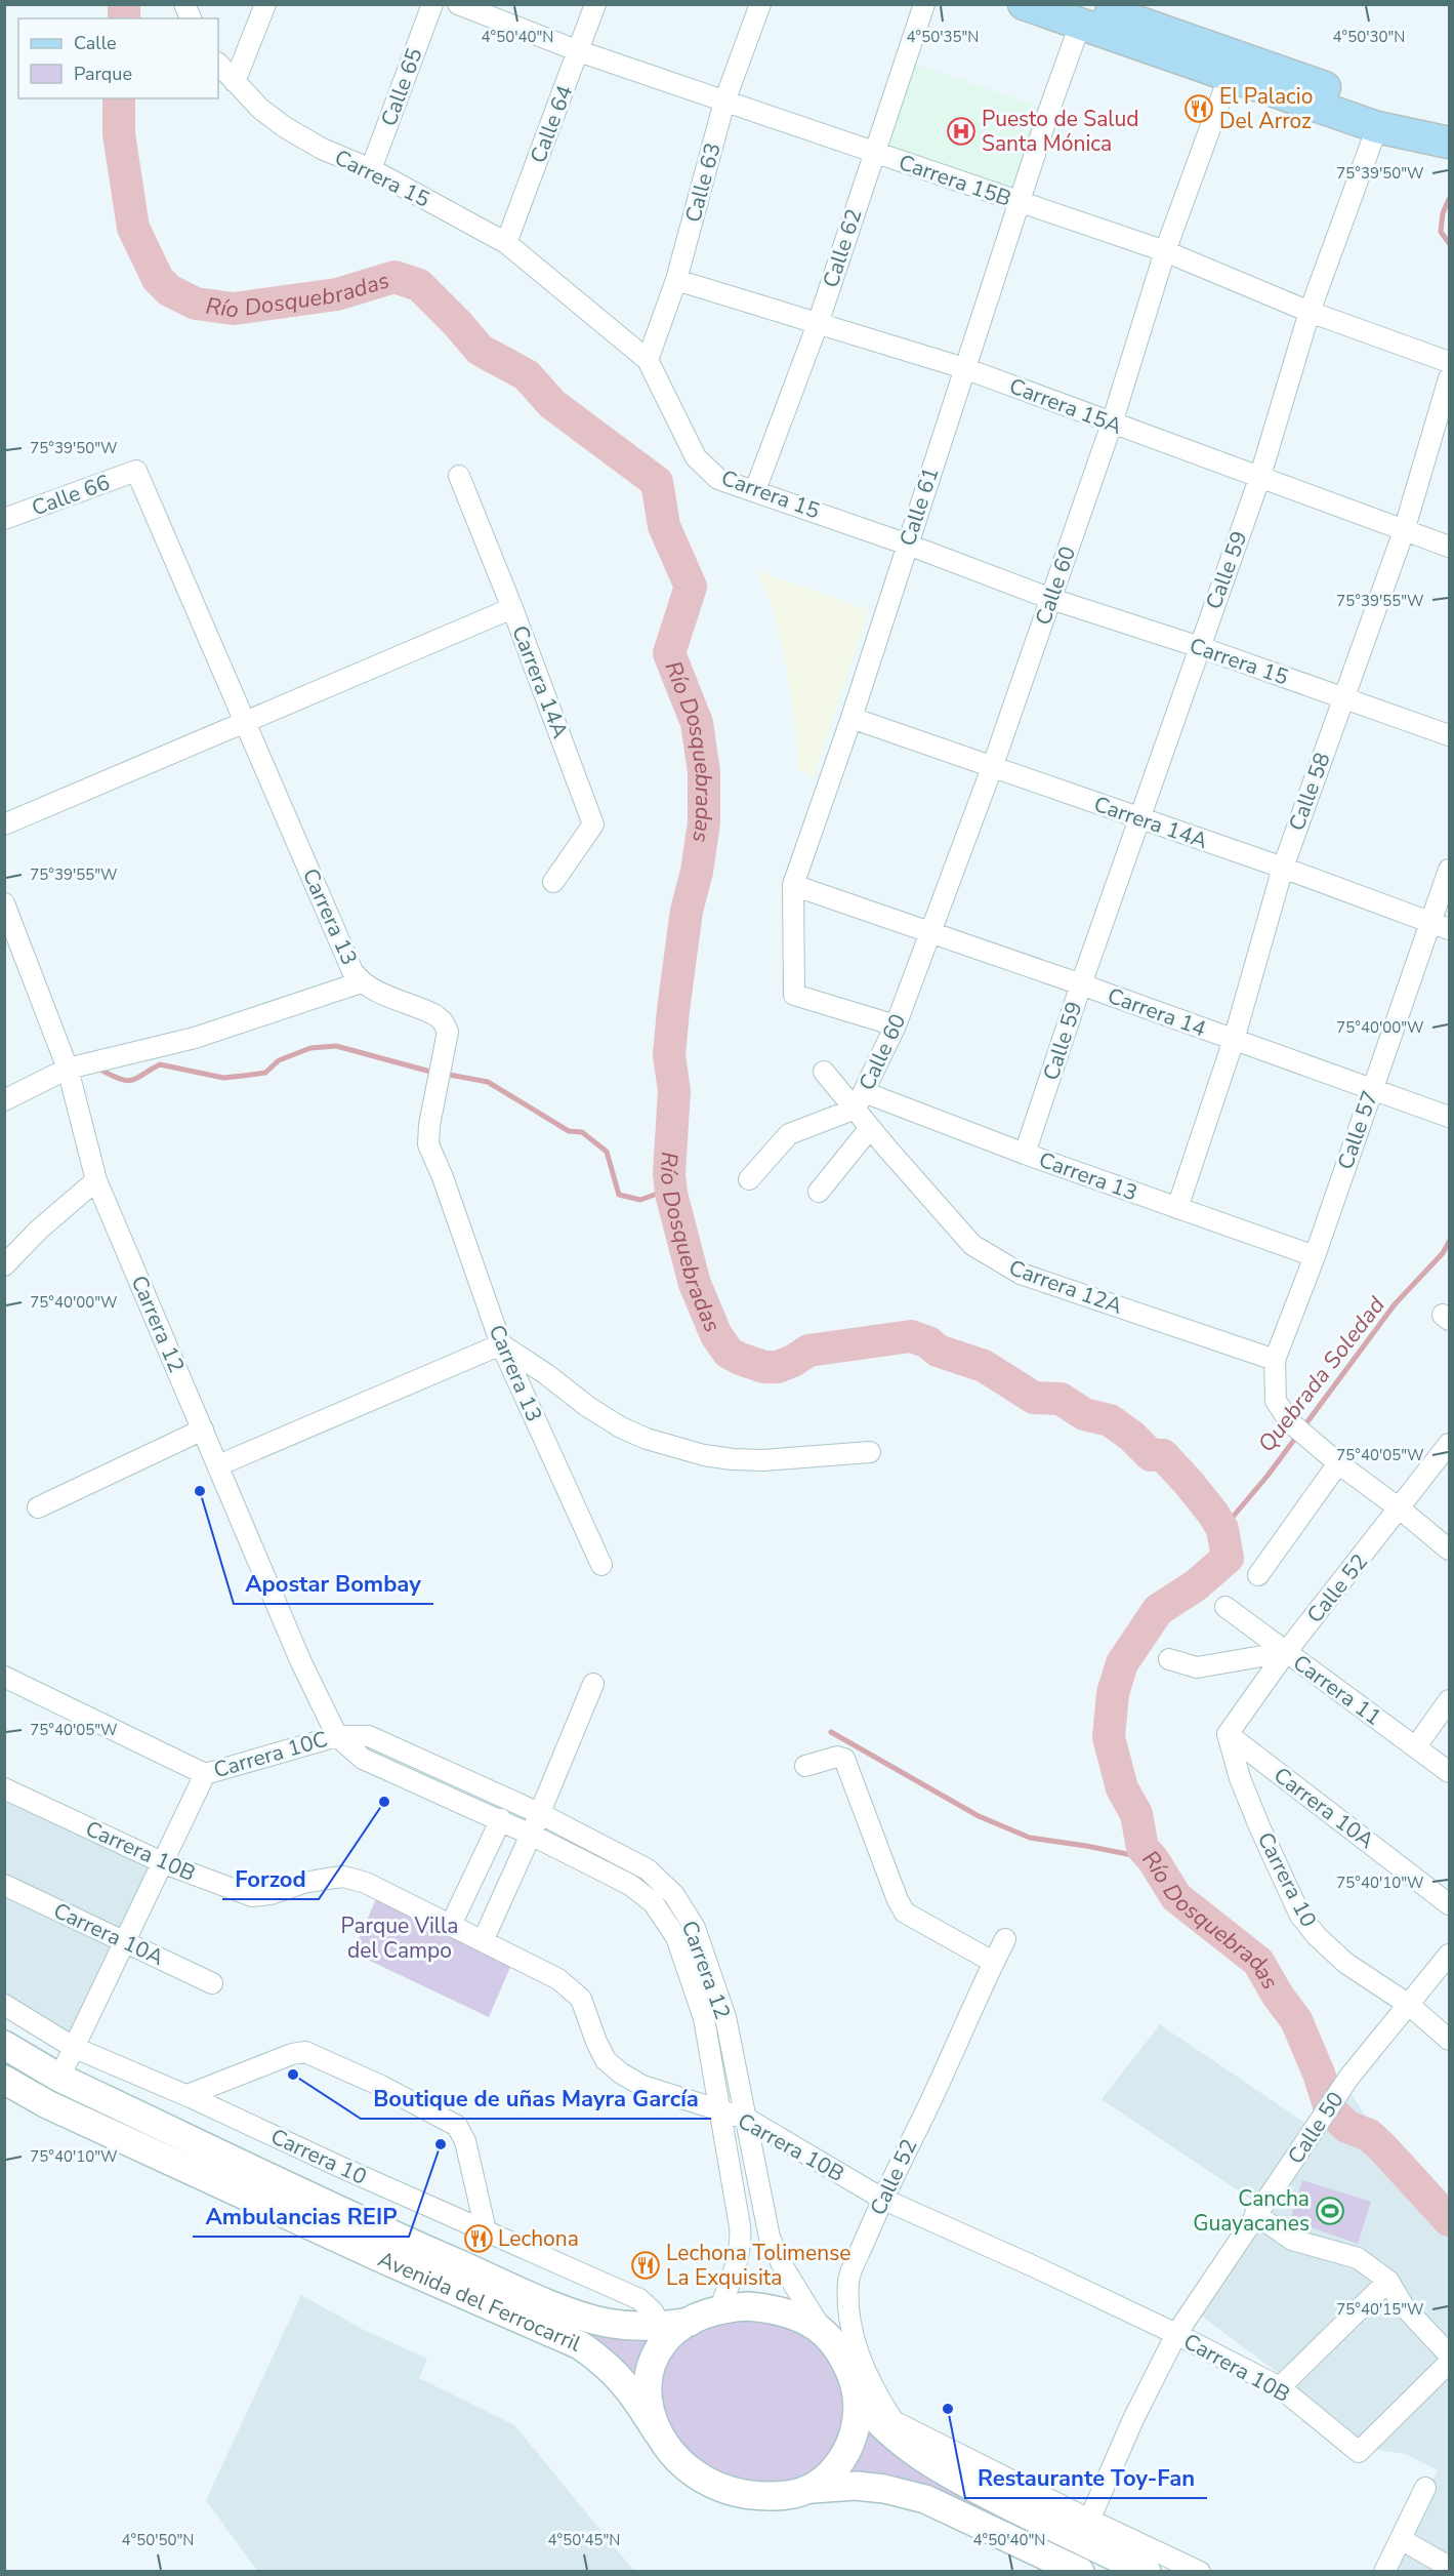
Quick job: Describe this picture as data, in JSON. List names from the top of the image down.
{
  "streets": {
    "main road": ["Avenida del Ferrocarril"],
    "street": [
      "Calle 65",
      "Calle 64",
      "Carrera 15",
      "Carrera 15B",
      "Calle 63",
      "Calle 62",
      "Carrera 15A",
      "Calle 66",
      "Calle 61",
      "Calle 59",
      "Calle 60",
      "Carrera 14A",
      "Calle 58",
      "Carrera 13",
      "Carrera 14",
      "Calle 57",
      "Carrera 12A",
      "Carrera 12",
      "Calle 52",
      "Carrera 11",
      "Carrera 10C",
      "Carrera 10A",
      "Carrera 10B",
      "Carrera 10",
      "Calle 50"
    ]
  },
  "crossings": [
    ["Calle 65", "Carrera 15"],
    ["Calle 64", "Carrera 15"],
    ["Calle 64", "Carrera 15B"],
    ["Carrera 15", "Calle 63"],
    ["Carrera 15", "Calle 62"],
    ["Carrera 15", "Calle 61"],
    ["Carrera 15", "Calle 59"],
    ["Carrera 15", "Calle 60"],
    ["Carrera 15", "Calle 58"],
    ["Carrera 15B", "Calle 63"],
    ["Carrera 15B", "Calle 62"],
    ["Carrera 15B", "Calle 61"],
    ["Carrera 15B", "Calle 59"],
    ["Carrera 15B", "Calle 60"],
    ["Calle 63", "Carrera 15A"],
    ["Calle 62", "Carrera 15A"],
    ["Carrera 15A", "Calle 61"],
    ["Carrera 15A", "Calle 59"],
    ["Carrera 15A", "Calle 60"],
    ["Carrera 15A", "Calle 58"],
    ["Calle 66", "Carrera 13"],
    ["Calle 61", "Calle 60"],
    ["Calle 61", "Carrera 14A"],
    ["Calle 61", "Carrera 14"],
    ["Calle 59", "Carrera 14A"],
    ["Calle 59", "Carrera 13"],
    ["Calle 59", "Carrera 14"],
    ["Calle 60", "Carrera 14A"],
    ["Calle 60", "Carrera 13"],
    ["Calle 60", "Carrera 14"],
    ["Calle 60", "Carrera 12A"],
    ["Carrera 14A", "Calle 58"],
    ["Carrera 14A", "Calle 57"],
    ["Calle 58", "Carrera 13"],
    ["Calle 58", "Carrera 14"],
    ["Carrera 13", "Calle 57"],
    ["Carrera 13", "Carrera 12A"],
    ["Carrera 14", "Calle 57"],
    ["Calle 57", "Carrera 12A"],
    ["Carrera 12", "Carrera 10C"],
    ["Carrera 12", "Carrera 10B"],
    ["Carrera 12", "Avenida del Ferrocarril"],
    ["Calle 52", "Carrera 11"],
    ["Calle 52", "Carrera 10A"],
    ["Calle 52", "Carrera 10B"],
    ["Calle 52", "Carrera 10"],
    ["Calle 52", "Calle 50"],
    ["Carrera 10A", "Carrera 10"],
    ["Carrera 10B", "Calle 50"],
    ["Carrera 10", "Calle 50"],
    ["Carrera 10", "Avenida del Ferrocarril"]
  ],
  "water": ["Río Dosquebradas", "Quebrada Soledad"],
  "parks": ["Parque Villa del Campo"],
  "places": {
    "restaurant": ["El Palacio Del Arroz", "Lechona", "Lechona Tolimense La Exquisita"],
    "hospital": ["Puesto de Salud Santa Mónica"],
    "other": [
      "Apostar Bombay",
      "Forzod",
      "Boutique de uñas Mayra García",
      "Ambulancias REIP",
      "Restaurante Toy-Fan"
    ],
    "sports": ["Cancha Guayacanes"]
  },
  "legend": ["Calle", "Parque"],
  "coordinates": [
    "4°50'40\"N",
    "4°50'35\"N",
    "4°50'30\"N",
    "75°39'50\"W",
    "75°39'55\"W",
    "75°40'00\"W",
    "75°40'05\"W",
    "75°40'10\"W",
    "75°40'15\"W",
    "4°50'50\"N",
    "4°50'45\"N"
  ]
}
